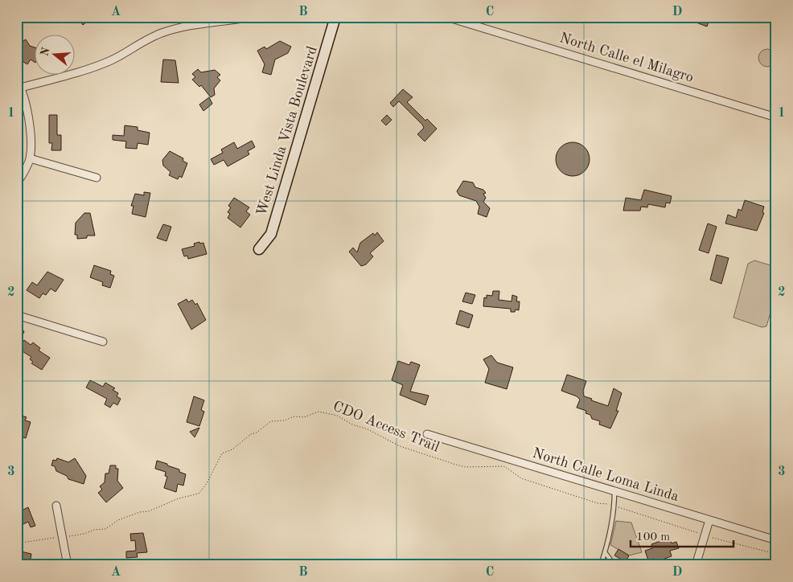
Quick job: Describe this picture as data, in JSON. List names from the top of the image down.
{
  "streets": {
    "street": ["North Calle el Milagro", "West Linda Vista Boulevard", "North Calle Loma Linda"],
    "path": ["CDO Access Trail"]
  },
  "scale_bar": "100 m",
  "north": "left",
  "grid": {
    "columns": [
      "A",
      "B",
      "C",
      "D"
    ],
    "rows": ["1", "2", "3"]
  }
}
